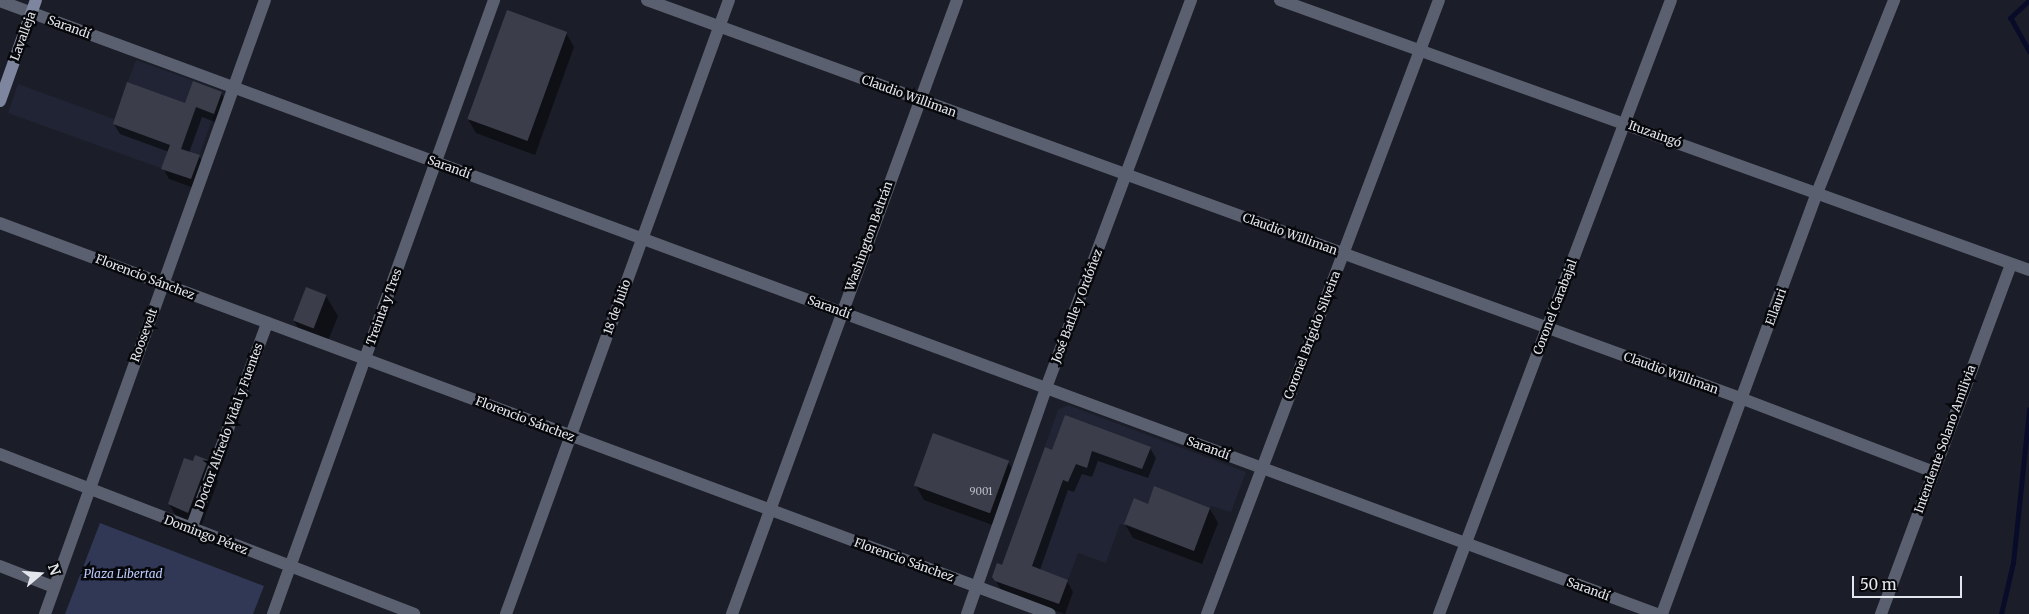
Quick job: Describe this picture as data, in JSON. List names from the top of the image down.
{
  "streets": {
    "main road": ["Lavalleja"],
    "street": [
      "Sarandí",
      "Claudio Williman",
      "Ituzaingó",
      "Washington Beltrán",
      "Florencio Sánchez",
      "José Batlle y Ordóñez",
      "Treinta y Tres",
      "18 de Julio",
      "Coronel Carabajal",
      "Ellauri",
      "Roosevelt",
      "Coronel Brígido Silveira",
      "Doctor Alfredo Vidal y Fuentes",
      "Intendente Solano Amilivia",
      "Domingo Pérez"
    ]
  },
  "crossings": [
    ["Sarandí", "Lavalleja"],
    ["Sarandí", "Washington Beltrán"],
    ["Sarandí", "José Batlle y Ordóñez"],
    ["Sarandí", "Treinta y Tres"],
    ["Sarandí", "18 de Julio"],
    ["Sarandí", "Coronel Carabajal"],
    ["Sarandí", "Roosevelt"],
    ["Sarandí", "Coronel Brígido Silveira"],
    ["Claudio Williman", "Washington Beltrán"],
    ["Claudio Williman", "José Batlle y Ordóñez"],
    ["Claudio Williman", "18 de Julio"],
    ["Claudio Williman", "Coronel Carabajal"],
    ["Claudio Williman", "Ellauri"],
    ["Claudio Williman", "Coronel Brígido Silveira"],
    ["Claudio Williman", "Intendente Solano Amilivia"],
    ["Ituzaingó", "Coronel Carabajal"],
    ["Ituzaingó", "Ellauri"],
    ["Ituzaingó", "Coronel Brígido Silveira"],
    ["Ituzaingó", "Intendente Solano Amilivia"],
    ["Washington Beltrán", "Florencio Sánchez"],
    ["Florencio Sánchez", "José Batlle y Ordóñez"],
    ["Florencio Sánchez", "Treinta y Tres"],
    ["Florencio Sánchez", "18 de Julio"],
    ["Florencio Sánchez", "Roosevelt"],
    ["Florencio Sánchez", "Doctor Alfredo Vidal y Fuentes"],
    ["Treinta y Tres", "Domingo Pérez"],
    ["Roosevelt", "Domingo Pérez"],
    ["Doctor Alfredo Vidal y Fuentes", "Domingo Pérez"]
  ],
  "parks": ["Plaza Libertad"],
  "house_numbers": ["9001"],
  "scale_bar": "50 m",
  "north": "right"
}
